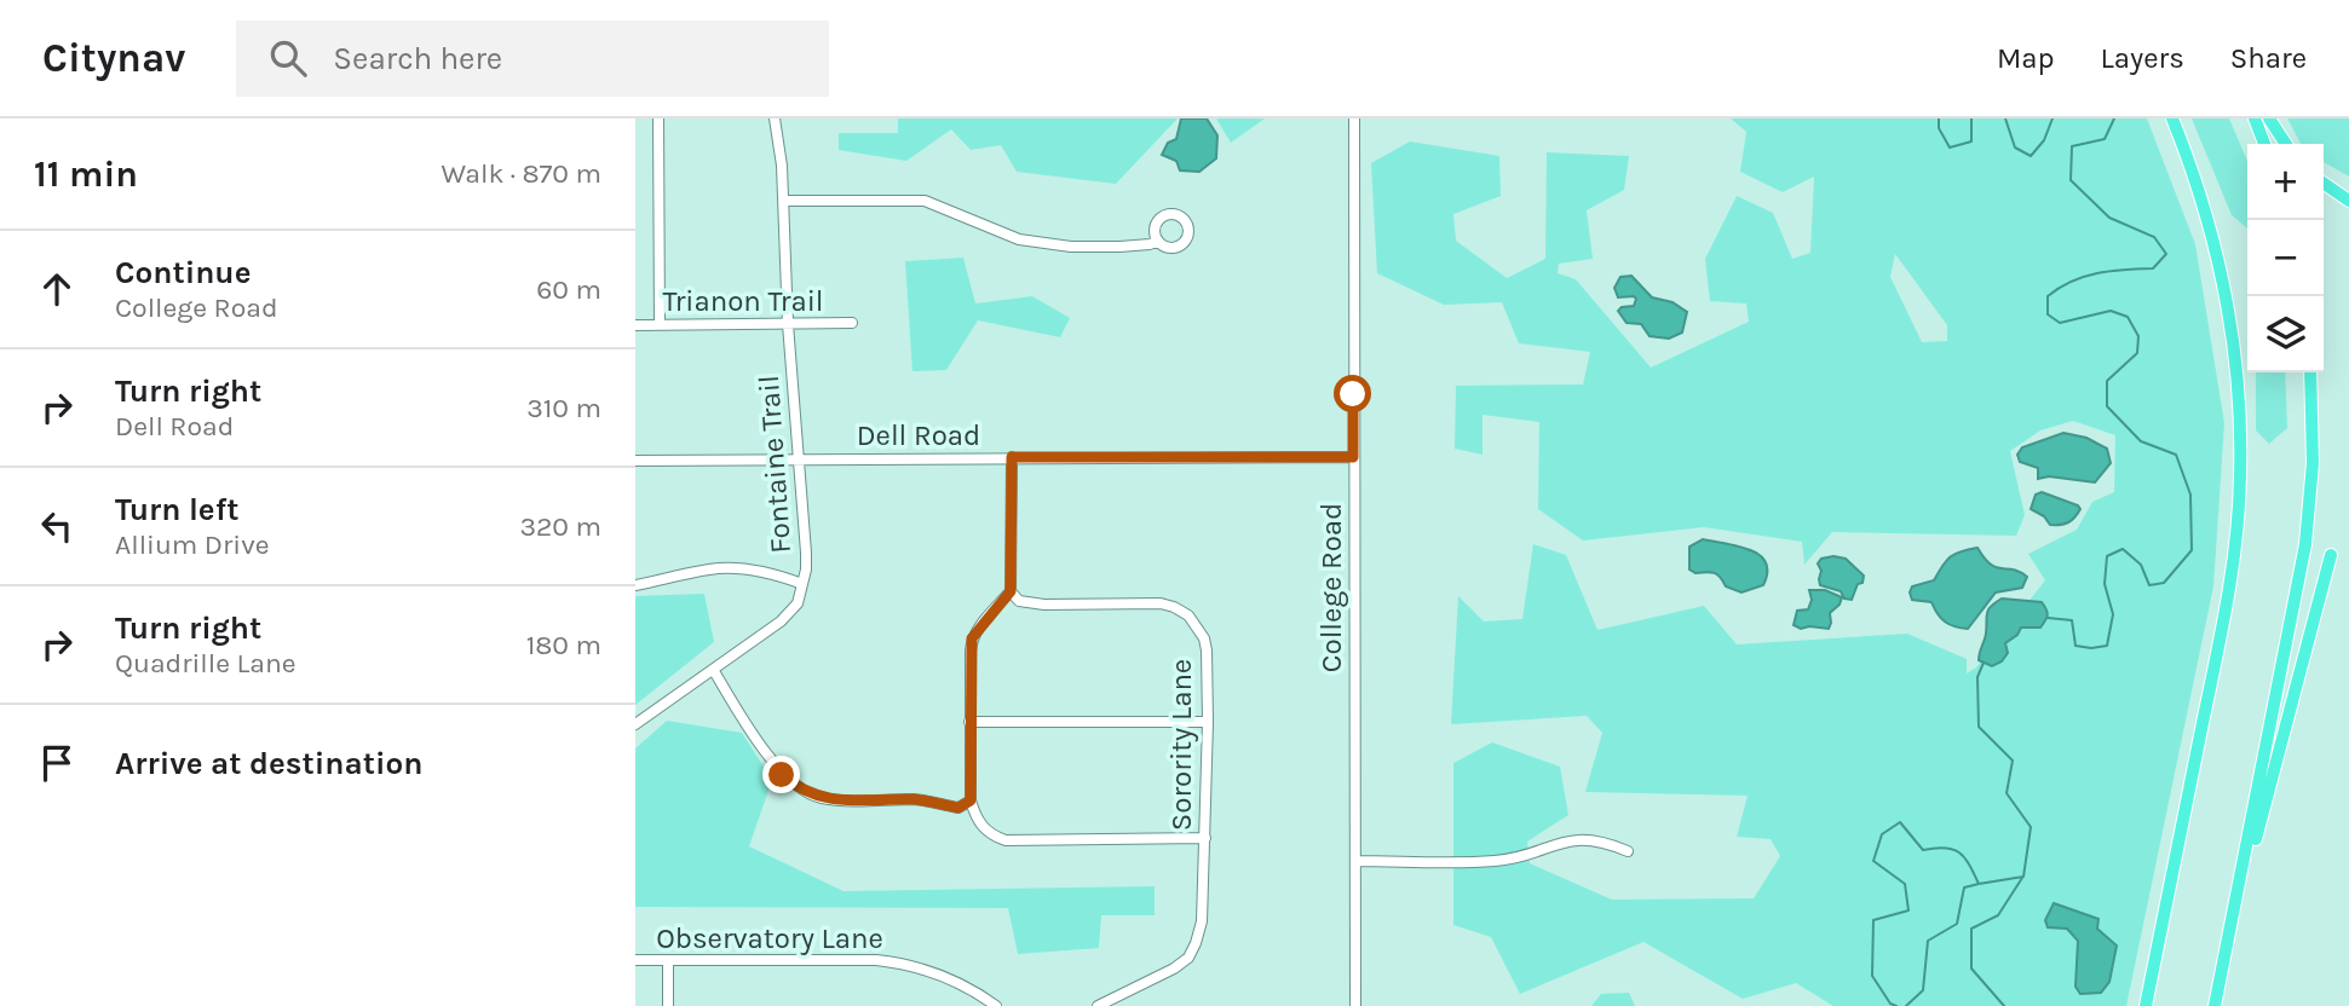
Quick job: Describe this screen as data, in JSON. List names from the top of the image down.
{
  "streets": {
    "street": [
      "Trianon Trail",
      "Dell Road",
      "Fontaine Trail",
      "College Road",
      "Sorority Lane",
      "Observatory Lane"
    ]
  },
  "crossings": [
    ["Trianon Trail", "Fontaine Trail"],
    ["Dell Road", "Fontaine Trail"],
    ["Dell Road", "College Road"]
  ],
  "page": {
    "header": "Citynav",
    "search": "Search here",
    "nav": ["Map", "Layers", "Share"],
    "heading": ["11 min", "Walk · 870 m"],
    "map_buttons": ["+", "−"],
    "list": [
      ["Continue", "College Road", "60 m"],
      ["Turn right", "Dell Road", "310 m"],
      ["Turn left", "Allium Drive", "320 m"],
      ["Turn right", "Quadrille Lane", "180 m"],
      "Arrive at destination"
    ]
  }
}
